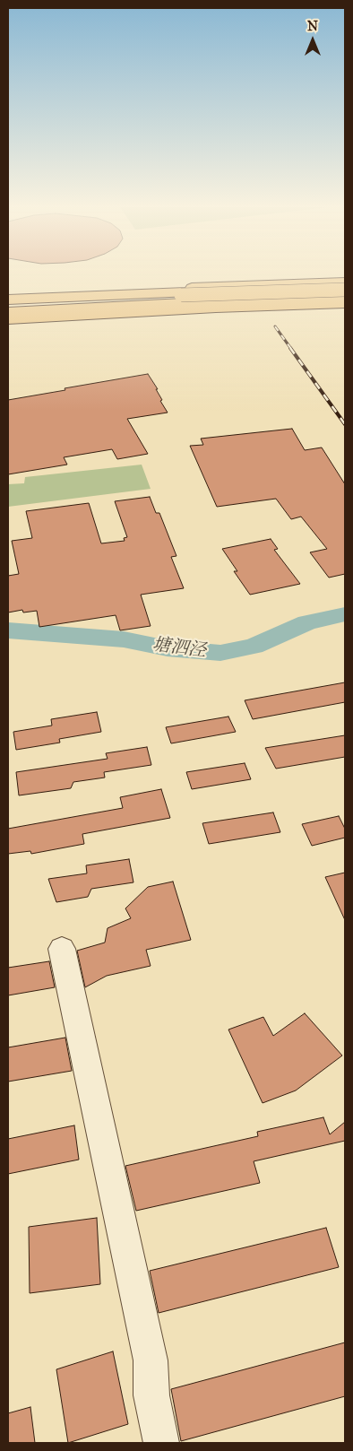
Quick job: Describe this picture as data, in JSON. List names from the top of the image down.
{
  "water": ["塘泗泾"],
  "north": "top"
}
